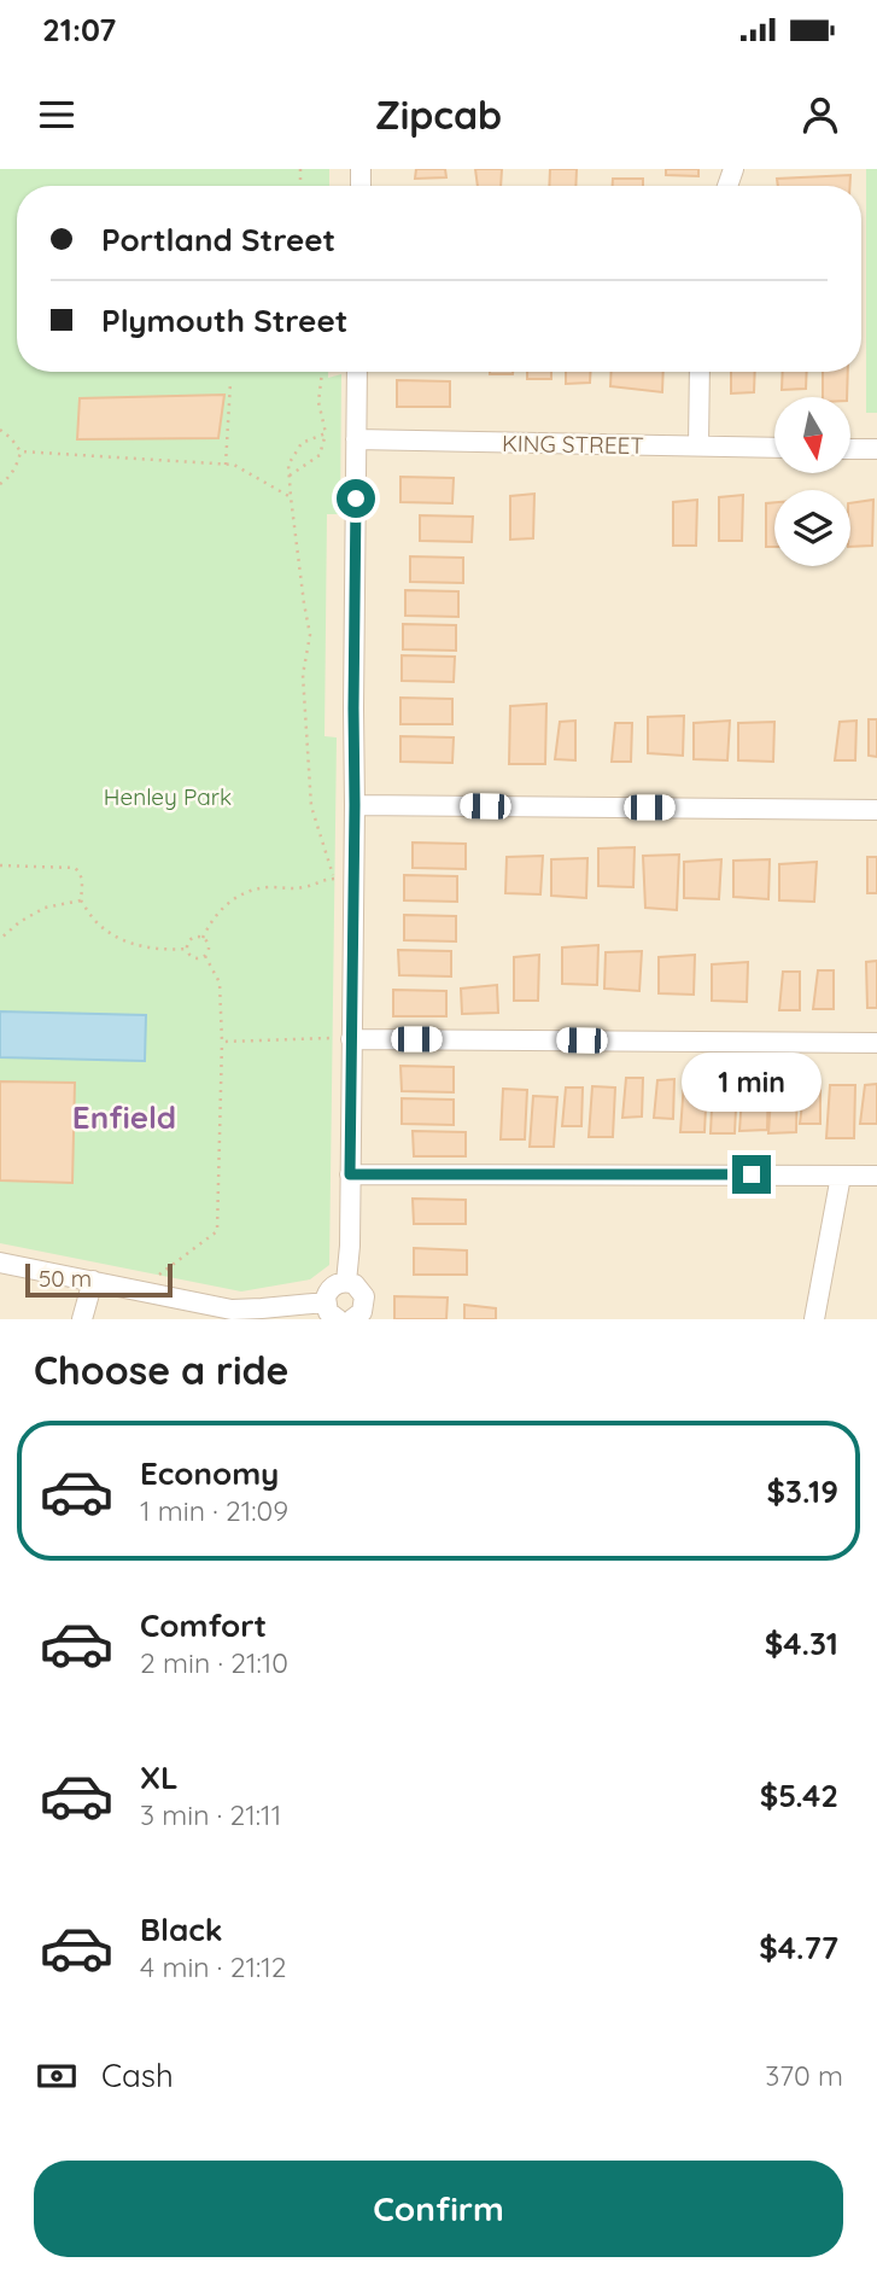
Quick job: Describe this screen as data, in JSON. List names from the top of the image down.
{
  "streets": {
    "street": ["KING STREET"]
  },
  "districts": ["Enfield"],
  "parks": ["Henley Park"],
  "scale_bar": "50 m",
  "north": "bottom",
  "page": {
    "status": "21:07",
    "header": "Zipcab",
    "banner": ["Portland Street", "Plymouth Street"],
    "bubble": "1 min",
    "scale": "50 m",
    "heading": "Choose a ride",
    "list": [
      {
        "name": "Economy",
        "note": "1 min · 21:09",
        "value": "$3.19"
      },
      {
        "name": "Comfort",
        "note": "2 min · 21:10",
        "value": "$4.31"
      },
      {
        "name": "XL",
        "note": "3 min · 21:11",
        "value": "$5.42"
      },
      {
        "name": "Black",
        "note": "4 min · 21:12",
        "value": "$4.77"
      }
    ],
    "pay": ["Cash", "370 m"],
    "buttons": "Confirm"
  }
}
